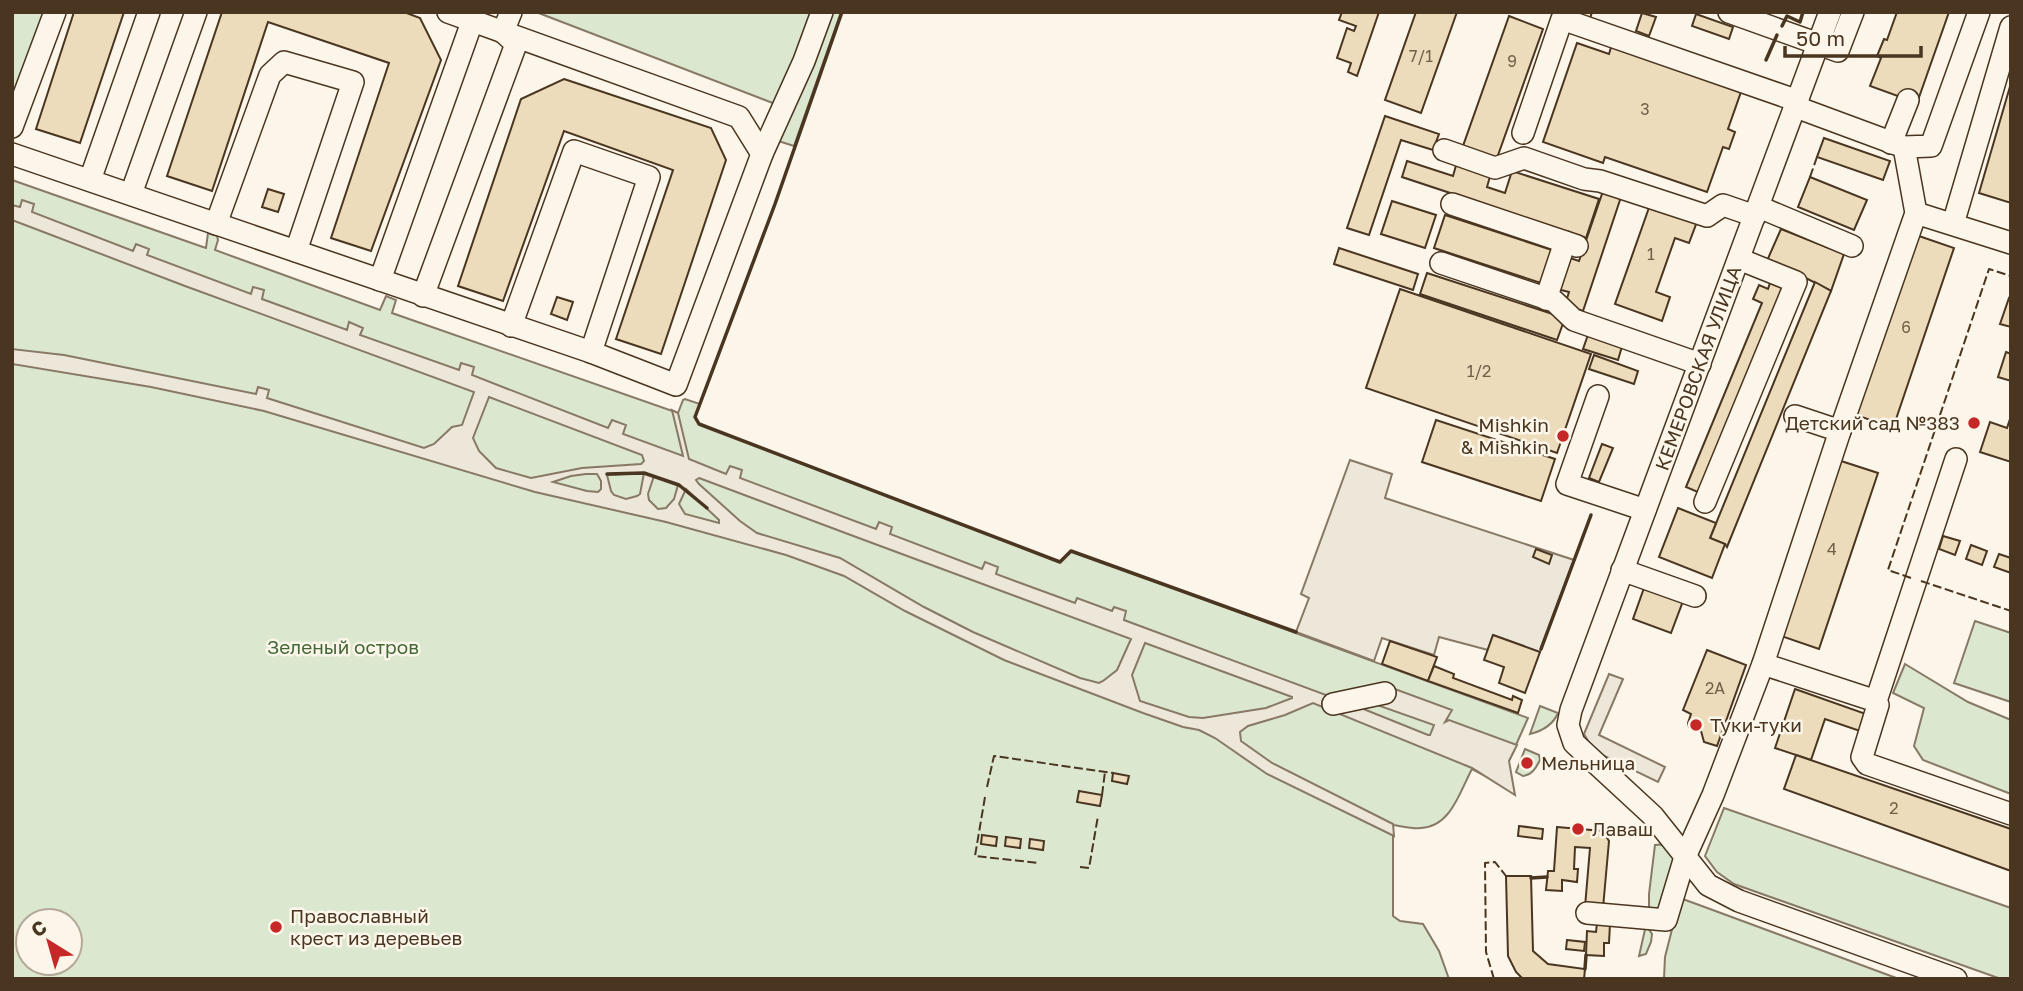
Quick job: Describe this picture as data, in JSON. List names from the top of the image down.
{
  "streets": {
    "street": ["КЕМЕРОВСКАЯ УЛИЦА"]
  },
  "parks": ["Зеленый остров"],
  "places": [
    "Детский сад №383",
    "Mishkin & Mishkin",
    "Туки-туки",
    "Мельница",
    "Лаваш",
    "Православный крест из деревьев"
  ],
  "house_numbers": [
    "7/1",
    "9",
    "3",
    "1",
    "6",
    "1/2",
    "4",
    "2А",
    "2"
  ],
  "scale_bar": "50 m",
  "north": "top left"
}
